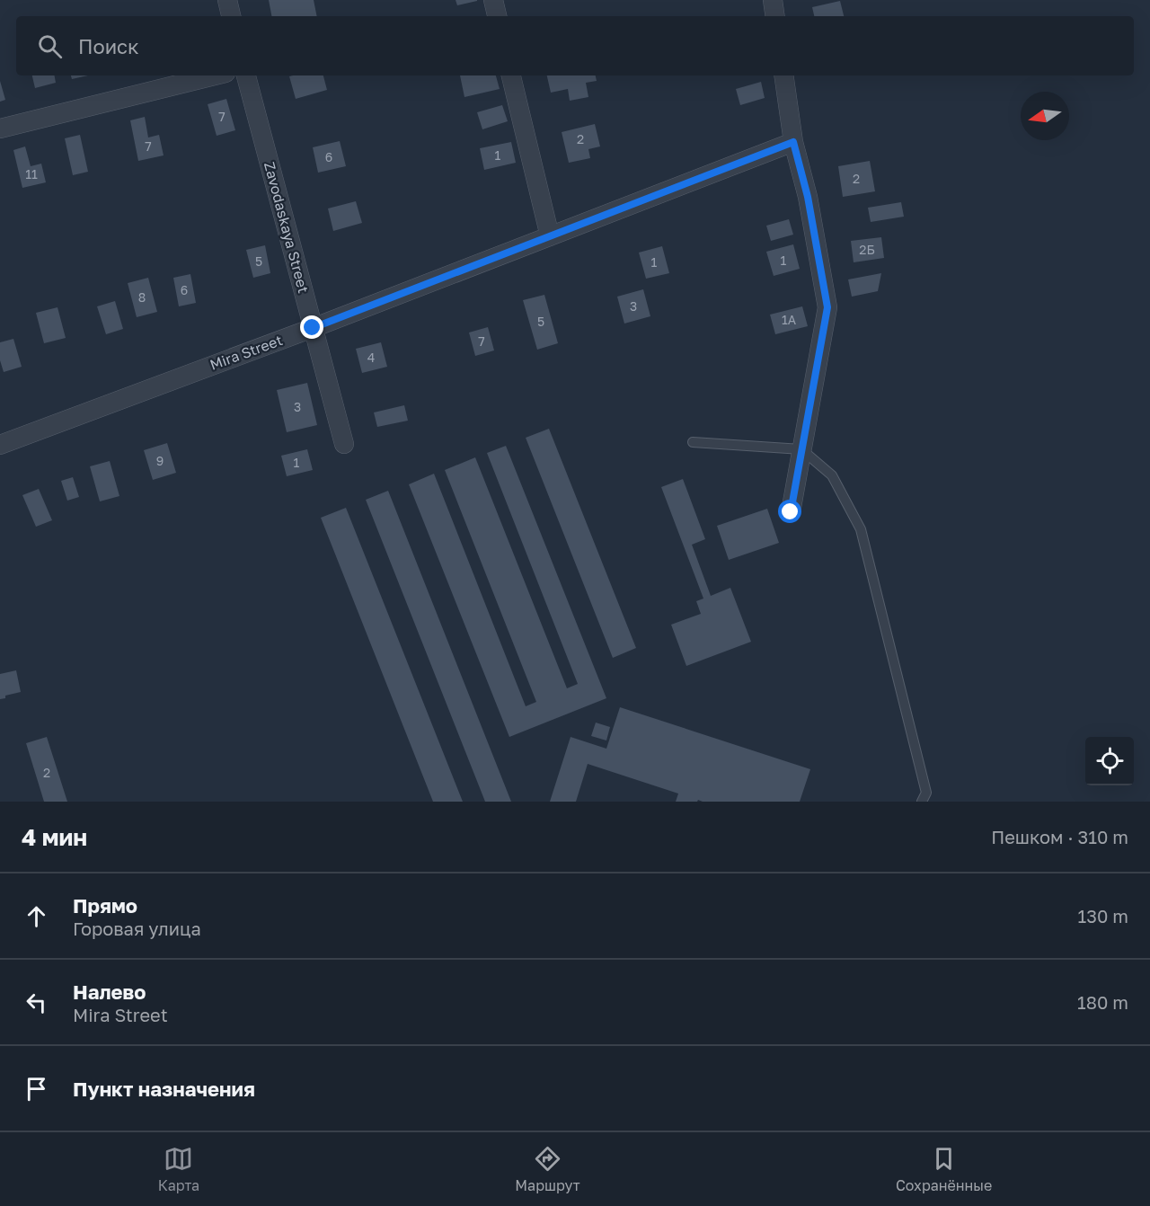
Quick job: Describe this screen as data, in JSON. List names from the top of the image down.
{
  "streets": {
    "street": ["Zavodaskaya Street", "Mira Street"]
  },
  "crossings": [
    ["Zavodaskaya Street", "Mira Street"]
  ],
  "house_numbers": [
    "7",
    "2",
    "7",
    "1",
    "6",
    "11",
    "2",
    "2Б",
    "1",
    "5",
    "1",
    "6",
    "8",
    "3",
    "1А",
    "5",
    "7",
    "4",
    "3",
    "9",
    "1",
    "2"
  ],
  "north": "left",
  "page": {
    "search": "Поиск",
    "heading": ["4 мин", "Пешком · 310 m"],
    "list": [
      ["Прямо", "Горовая улица", "130 m"],
      ["Налево", "Mira Street", "180 m"],
      "Пункт назначения"
    ],
    "nav": ["Карта", "Маршрут", "Сохранённые"]
  }
}
